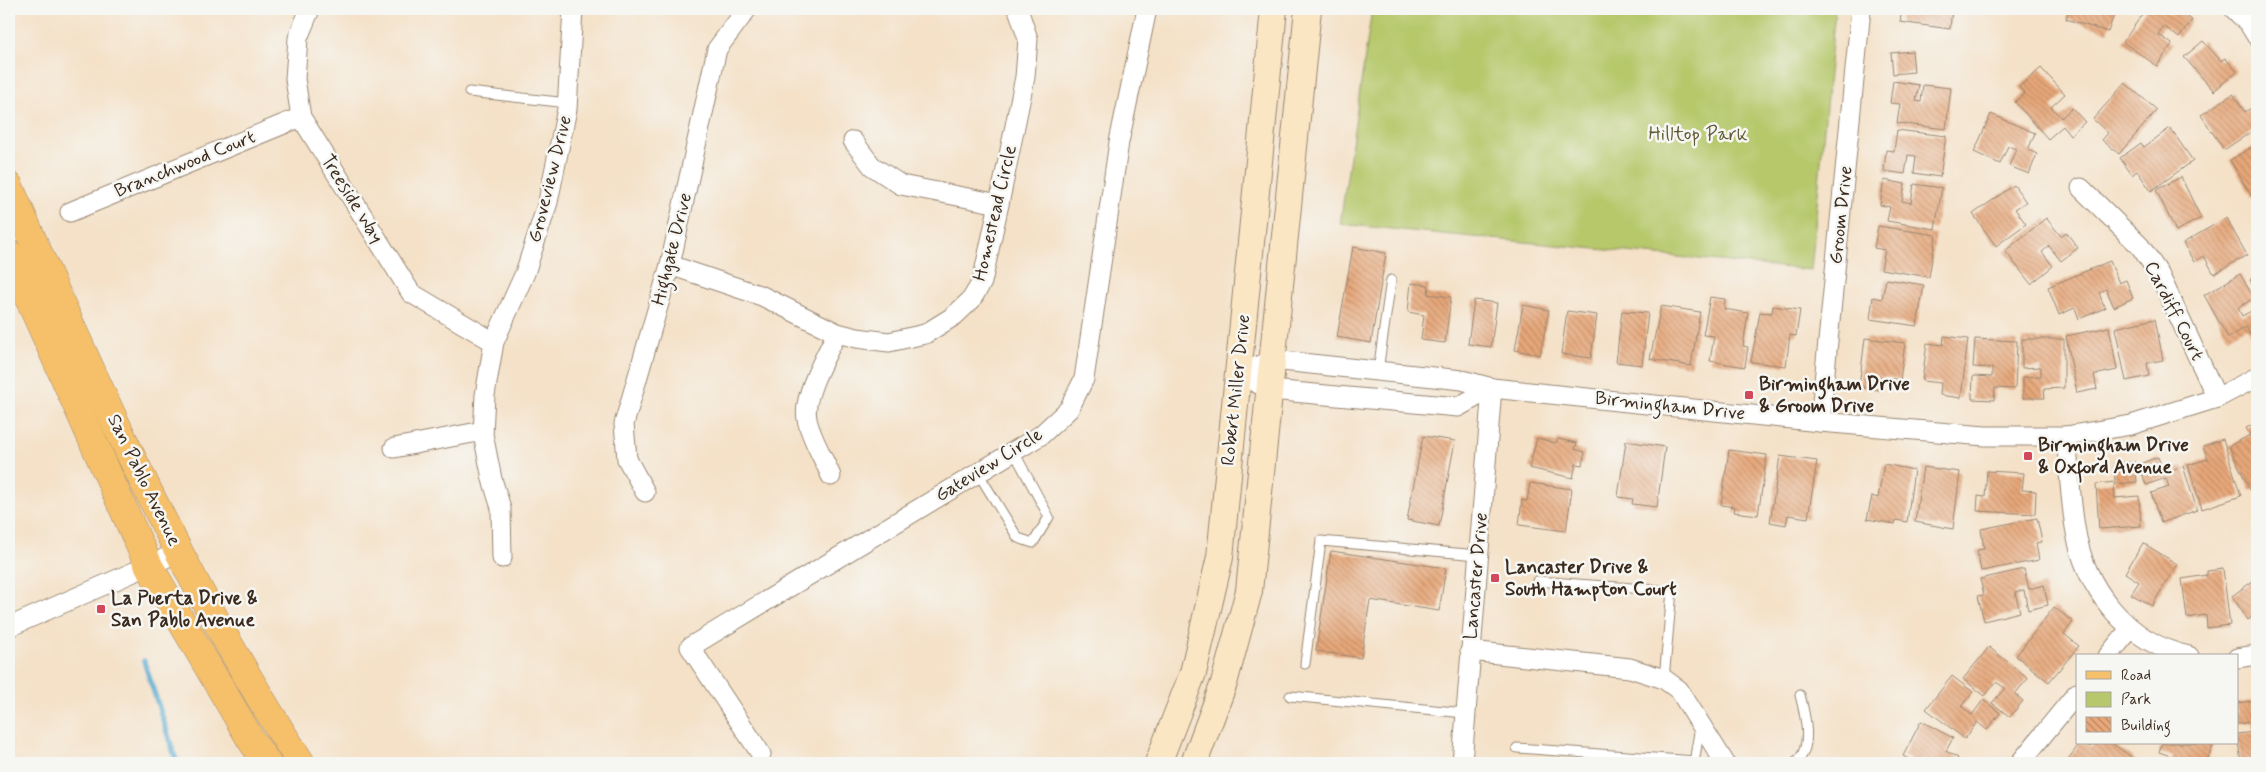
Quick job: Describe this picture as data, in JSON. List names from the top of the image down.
{
  "streets": {
    "main road": ["Robert Miller Drive", "San Pablo Avenue"],
    "street": [
      "Branchwood Court",
      "Groveview Drive",
      "Treeside Way",
      "Homestead Circle",
      "Groom Drive",
      "Highgate Drive",
      "Cardiff Court",
      "Birmingham Drive",
      "Gateview Circle",
      "Lancaster Drive"
    ]
  },
  "crossings": [
    ["Branchwood Court", "Treeside Way"],
    ["Groveview Drive", "Treeside Way"],
    ["Homestead Circle", "Highgate Drive"],
    ["Groom Drive", "Birmingham Drive"],
    ["Cardiff Court", "Birmingham Drive"],
    ["Robert Miller Drive", "Birmingham Drive"],
    ["Birmingham Drive", "Lancaster Drive"]
  ],
  "parks": ["Hilltop Park"],
  "places": {
    "transit": [
      "Birmingham Drive & Groom Drive",
      "Birmingham Drive & Oxford Avenue",
      "Lancaster Drive & South Hampton Court",
      "La Puerta Drive & San Pablo Avenue"
    ]
  },
  "legend": ["Road", "Park", "Building"]
}
